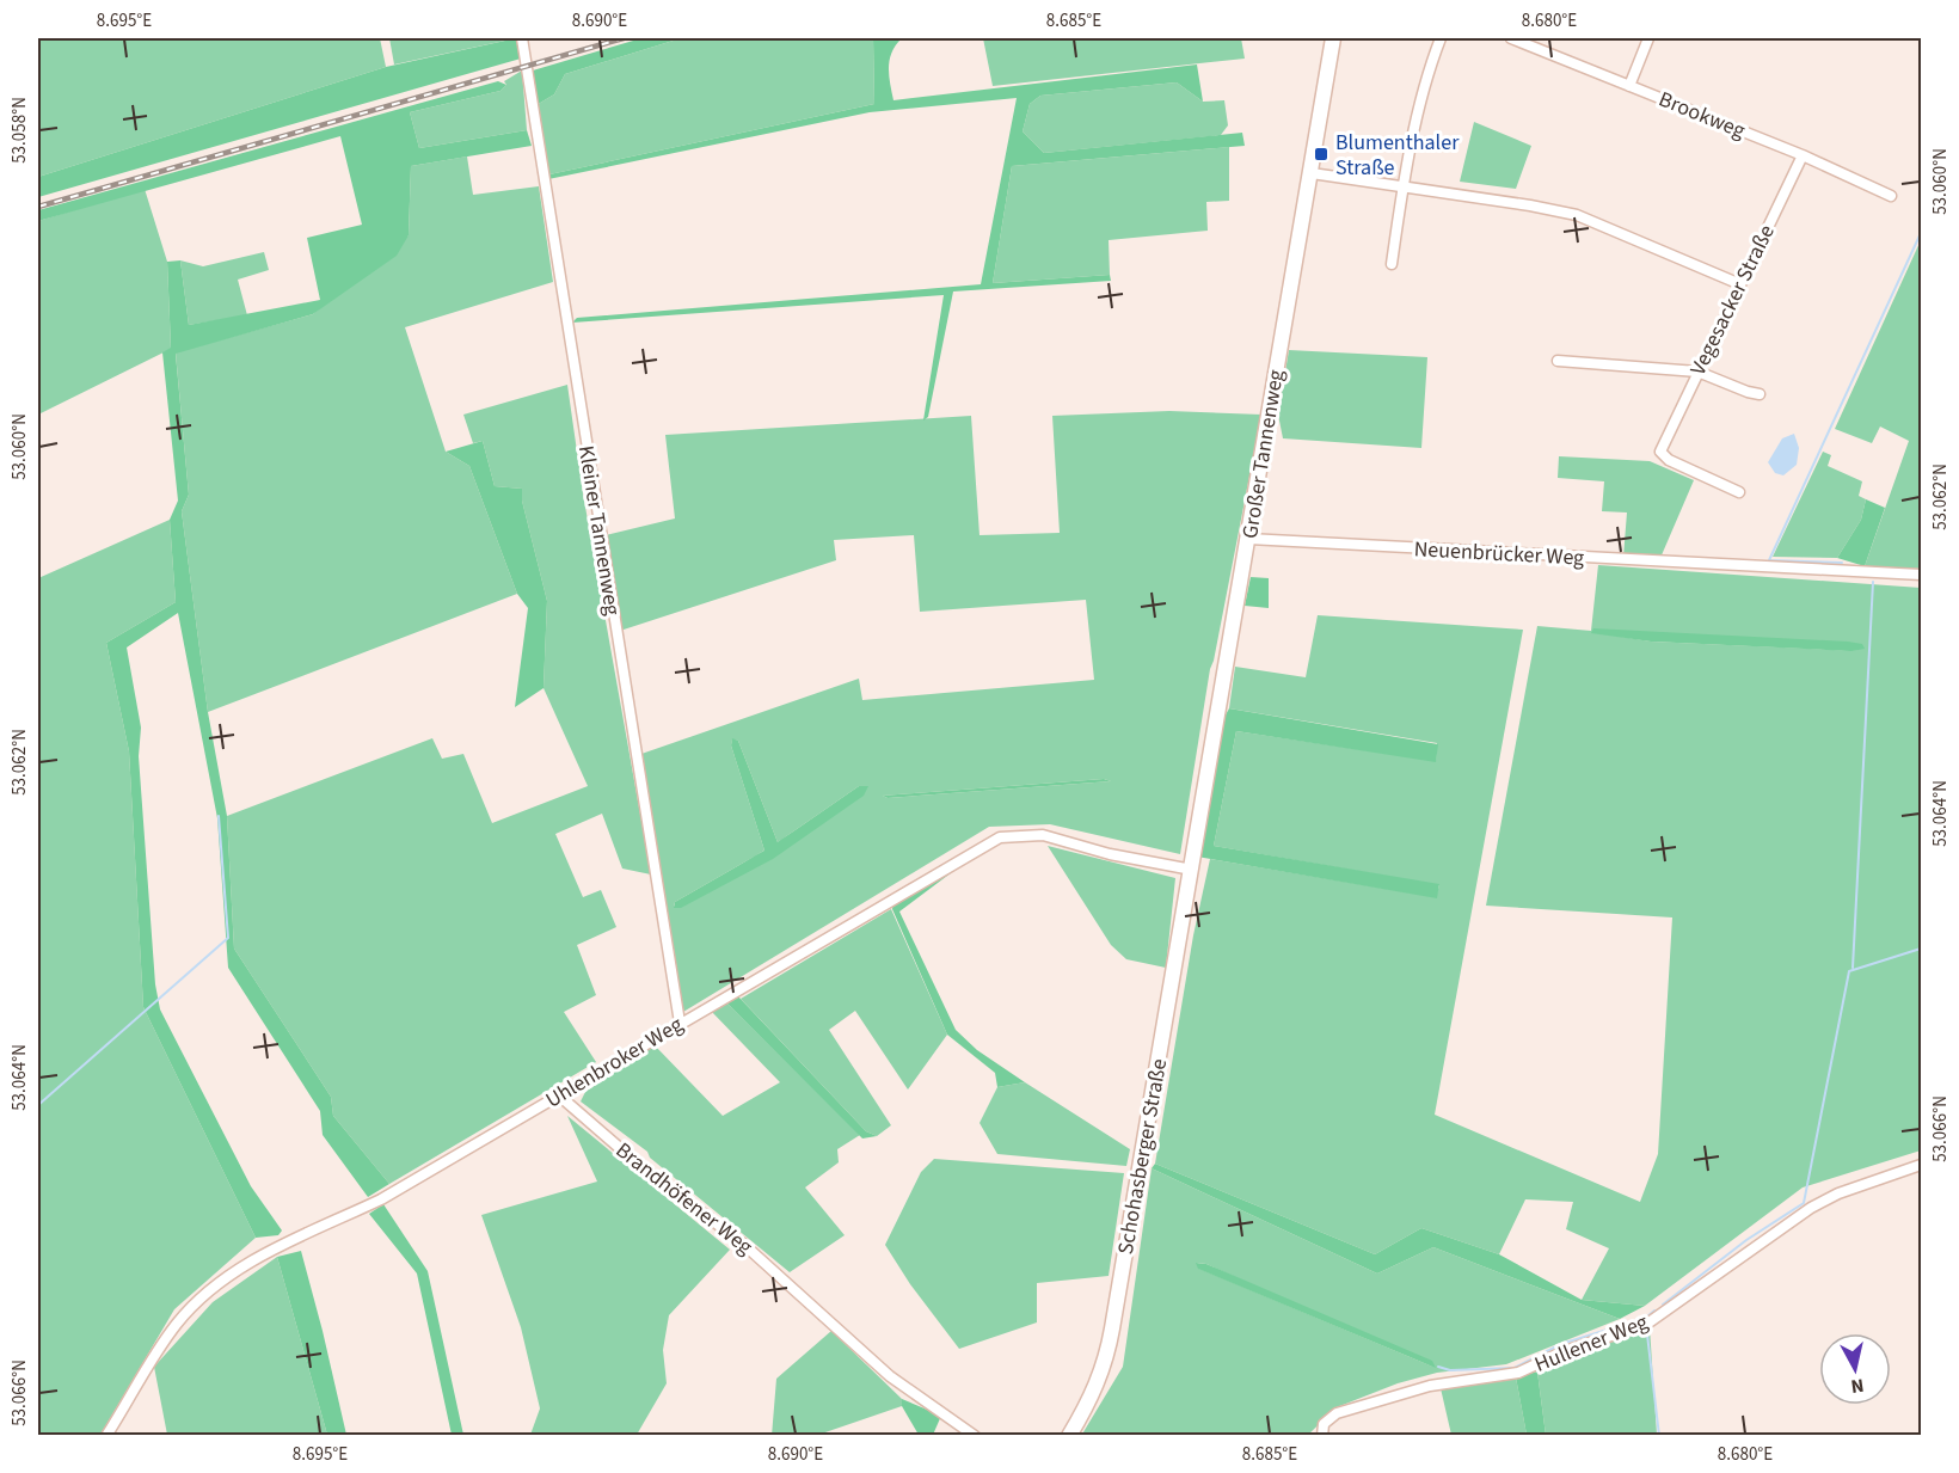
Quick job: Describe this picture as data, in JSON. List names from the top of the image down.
{
  "streets": {
    "street": [
      "Brookweg",
      "Vegesacker Straße",
      "Großer Tannenweg",
      "Kleiner Tannenweg",
      "Neuenbrücker Weg",
      "Uhlenbroker Weg",
      "Schohasberger Straße",
      "Brandhöfener Weg",
      "Hullener Weg"
    ]
  },
  "crossings": [
    ["Brookweg", "Vegesacker Straße"],
    ["Großer Tannenweg", "Neuenbrücker Weg"],
    ["Großer Tannenweg", "Uhlenbroker Weg"],
    ["Großer Tannenweg", "Schohasberger Straße"],
    ["Kleiner Tannenweg", "Uhlenbroker Weg"],
    ["Uhlenbroker Weg", "Schohasberger Straße"],
    ["Uhlenbroker Weg", "Brandhöfener Weg"]
  ],
  "places": {
    "transit": ["Blumenthaler Straße"]
  },
  "north": "bottom",
  "coordinates": [
    "8.695°E",
    "8.690°E",
    "8.685°E",
    "8.680°E",
    "53.058°N",
    "53.060°N",
    "53.062°N",
    "53.064°N",
    "53.066°N"
  ]
}
